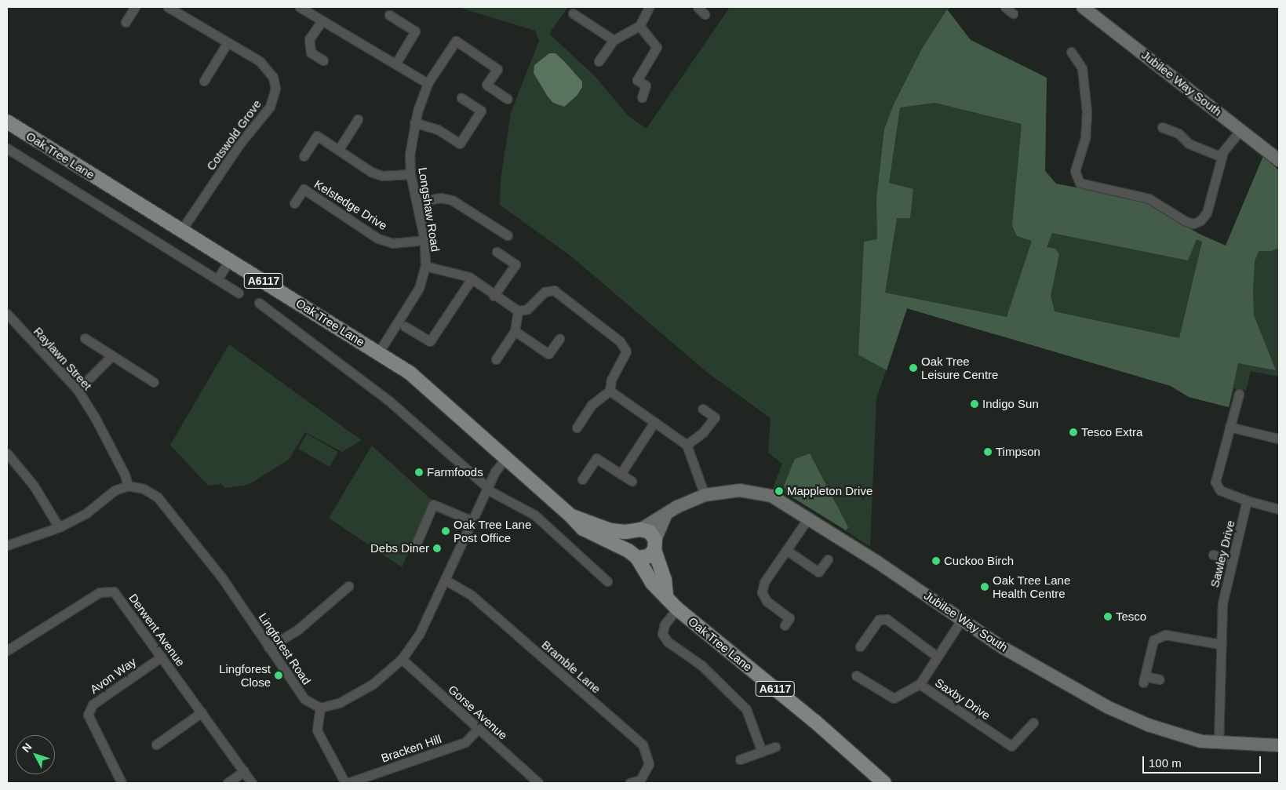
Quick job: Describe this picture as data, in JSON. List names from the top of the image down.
{
  "streets": {
    "main road": ["Oak Tree Lane", "A6117"],
    "street": [
      "Jubilee Way South",
      "Cotswold Grove",
      "Kelstedge Drive",
      "Longshaw Road",
      "Raylawn Street",
      "Sawley Drive",
      "Derwent Avenue",
      "Lingforest Road",
      "Bramble Lane",
      "Avon Way",
      "Saxby Drive",
      "Gorse Avenue",
      "Bracken Hill"
    ]
  },
  "crossings": [
    ["Jubilee Way South", "Oak Tree Lane"],
    ["Jubilee Way South", "Sawley Drive"],
    ["Jubilee Way South", "Saxby Drive"],
    ["Cotswold Grove", "Oak Tree Lane"],
    ["Oak Tree Lane", "Longshaw Road"],
    ["Kelstedge Drive", "Longshaw Road"],
    ["Raylawn Street", "Lingforest Road"],
    ["Derwent Avenue", "Avon Way"],
    ["Gorse Avenue", "Bracken Hill"]
  ],
  "places": [
    "Oak Tree Leisure Centre",
    "Indigo Sun",
    "Tesco Extra",
    "Timpson",
    "Farmfoods",
    "Mappleton Drive",
    "Oak Tree Lane Post Office",
    "Debs Diner",
    "Cuckoo Birch",
    "Oak Tree Lane Health Centre",
    "Tesco",
    "Lingforest Close"
  ],
  "scale_bar": "100 m",
  "north": "top left"
}
